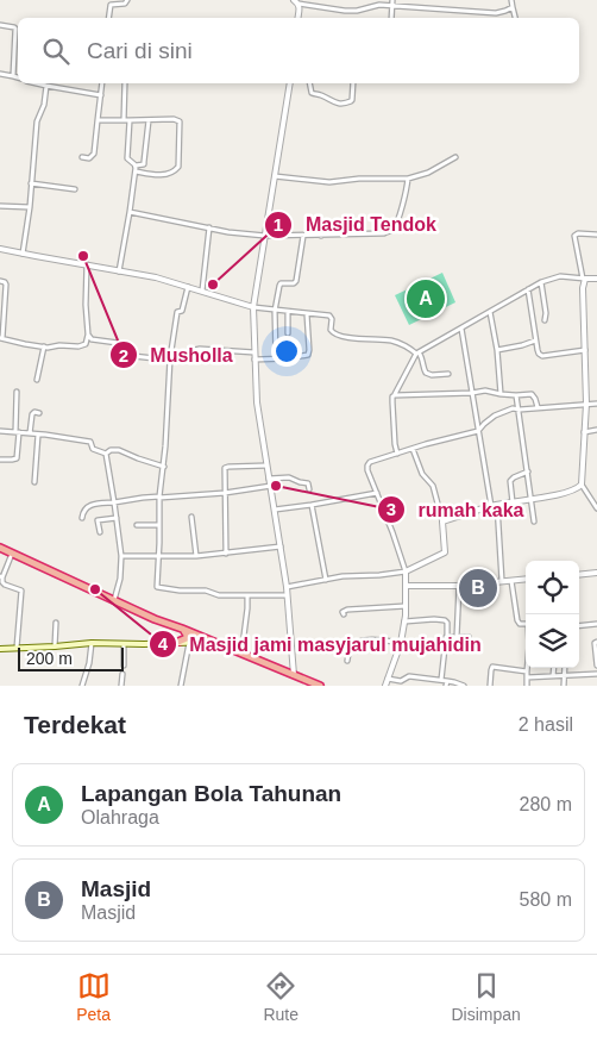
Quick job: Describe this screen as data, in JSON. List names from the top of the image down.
{
  "places": [
    "Musholla",
    "Masjid Tendok",
    "rumah kaka",
    "Masjid jami masyjarul mujahidin"
  ],
  "scale_bar": "200 m",
  "page": {
    "search": "Cari di sini",
    "pins": ["A", "B"],
    "scale": "200 m",
    "heading": ["Terdekat", "2 hasil"],
    "list": [
      {
        "mark": "A",
        "name": "Lapangan Bola Tahunan",
        "note": "Olahraga",
        "value": "280 m"
      },
      {
        "mark": "B",
        "name": "Masjid",
        "note": "Masjid",
        "value": "580 m"
      }
    ],
    "nav": ["Peta", "Rute", "Disimpan"]
  }
}
